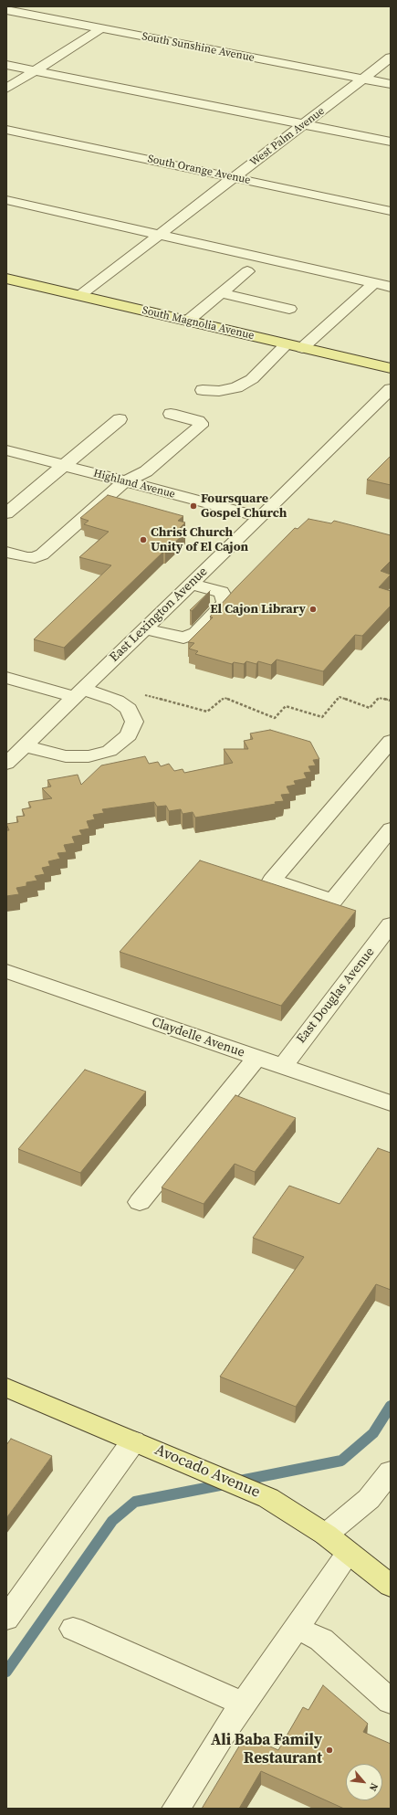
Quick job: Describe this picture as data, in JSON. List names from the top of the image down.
{
  "streets": {
    "main road": ["South Magnolia Avenue", "Avocado Avenue"],
    "street": [
      "South Sunshine Avenue",
      "West Palm Avenue",
      "South Orange Avenue",
      "Highland Avenue",
      "East Lexington Avenue",
      "East Douglas Avenue",
      "Claydelle Avenue"
    ]
  },
  "crossings": [
    ["South Sunshine Avenue", "West Palm Avenue"],
    ["West Palm Avenue", "South Orange Avenue"],
    ["West Palm Avenue", "South Magnolia Avenue"],
    ["Highland Avenue", "East Lexington Avenue"],
    ["East Douglas Avenue", "Claydelle Avenue"]
  ],
  "places": [
    "Foursquare Gospel Church",
    "Christ Church Unity of El Cajon",
    "El Cajon Library",
    "Ali Baba Family Restaurant"
  ],
  "north": "bottom right"
}
